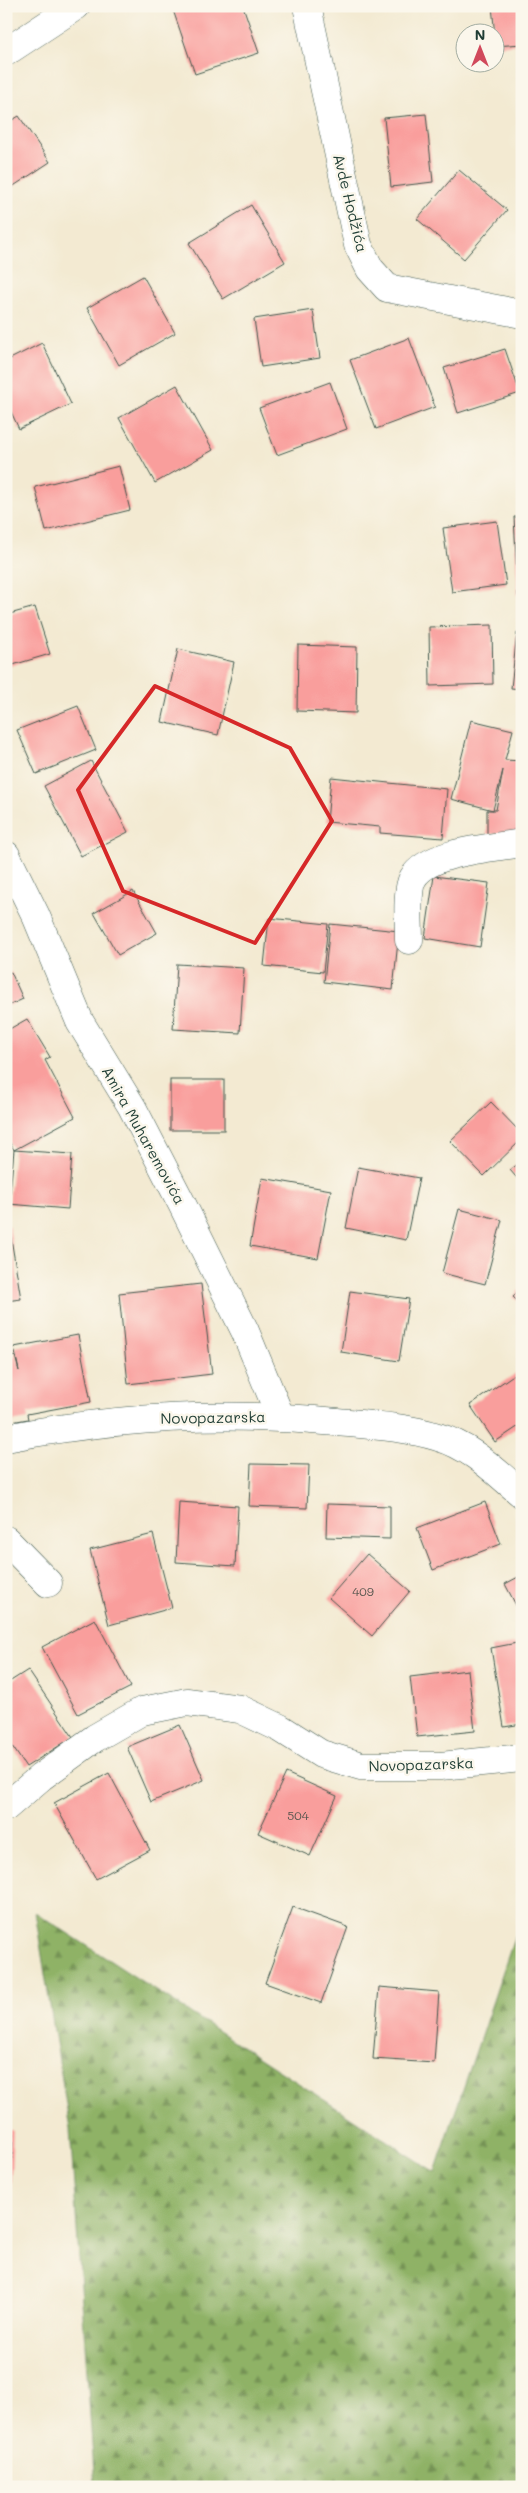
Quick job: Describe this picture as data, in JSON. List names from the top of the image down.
{
  "streets": {
    "street": ["Avde Hodžića", "Amira Muharemovića", "Novopazarska"]
  },
  "crossings": [
    ["Amira Muharemovića", "Novopazarska"]
  ],
  "house_numbers": ["409", "504"],
  "north": "top"
}
